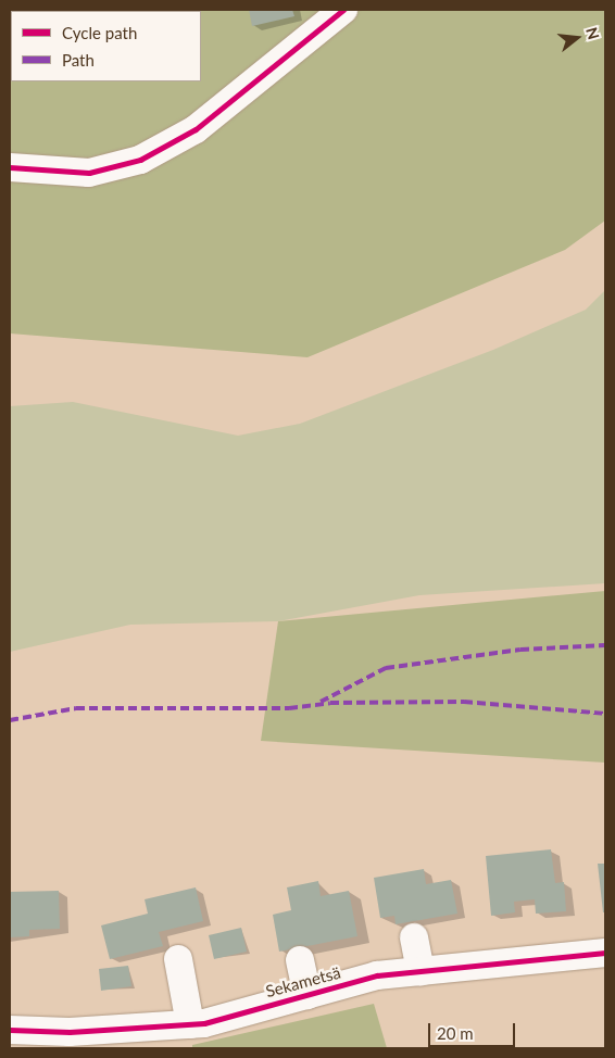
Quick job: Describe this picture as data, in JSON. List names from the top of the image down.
{
  "streets": {
    "street": ["Sekametsä"]
  },
  "legend": ["Cycle path", "Path"],
  "scale_bar": "20 m",
  "north": "right"
}
